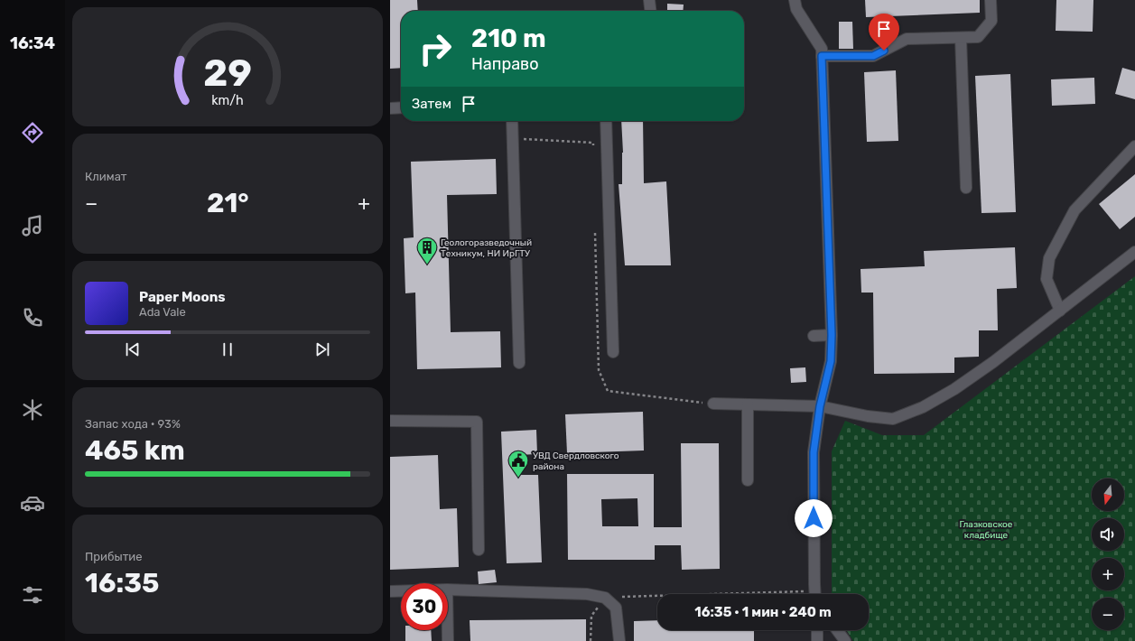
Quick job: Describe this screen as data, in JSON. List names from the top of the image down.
{
  "parks": ["Глазковское кладбище"],
  "places": {
    "building": ["Геологоразведочный Техникум, НИ ИрГТУ"],
    "public building": ["УВД Свердловского района"]
  },
  "north": "bottom",
  "page": {
    "tabs": "16:34",
    "turn": ["210 m", "Направо"],
    "then": "Затем",
    "tile": [
      "Климат",
      ["Запас хода · 93%", "465 km"],
      ["Прибытие", "16:35"]
    ],
    "heat": ["−", "21°", "+"],
    "song": ["Paper Moons", "Ada Vale"],
    "map_buttons": ["+", "−"],
    "limit": "30",
    "trip": "16:35 · 1 мин · 240 m",
    "gauge": ["29", "km/h"]
  }
}
